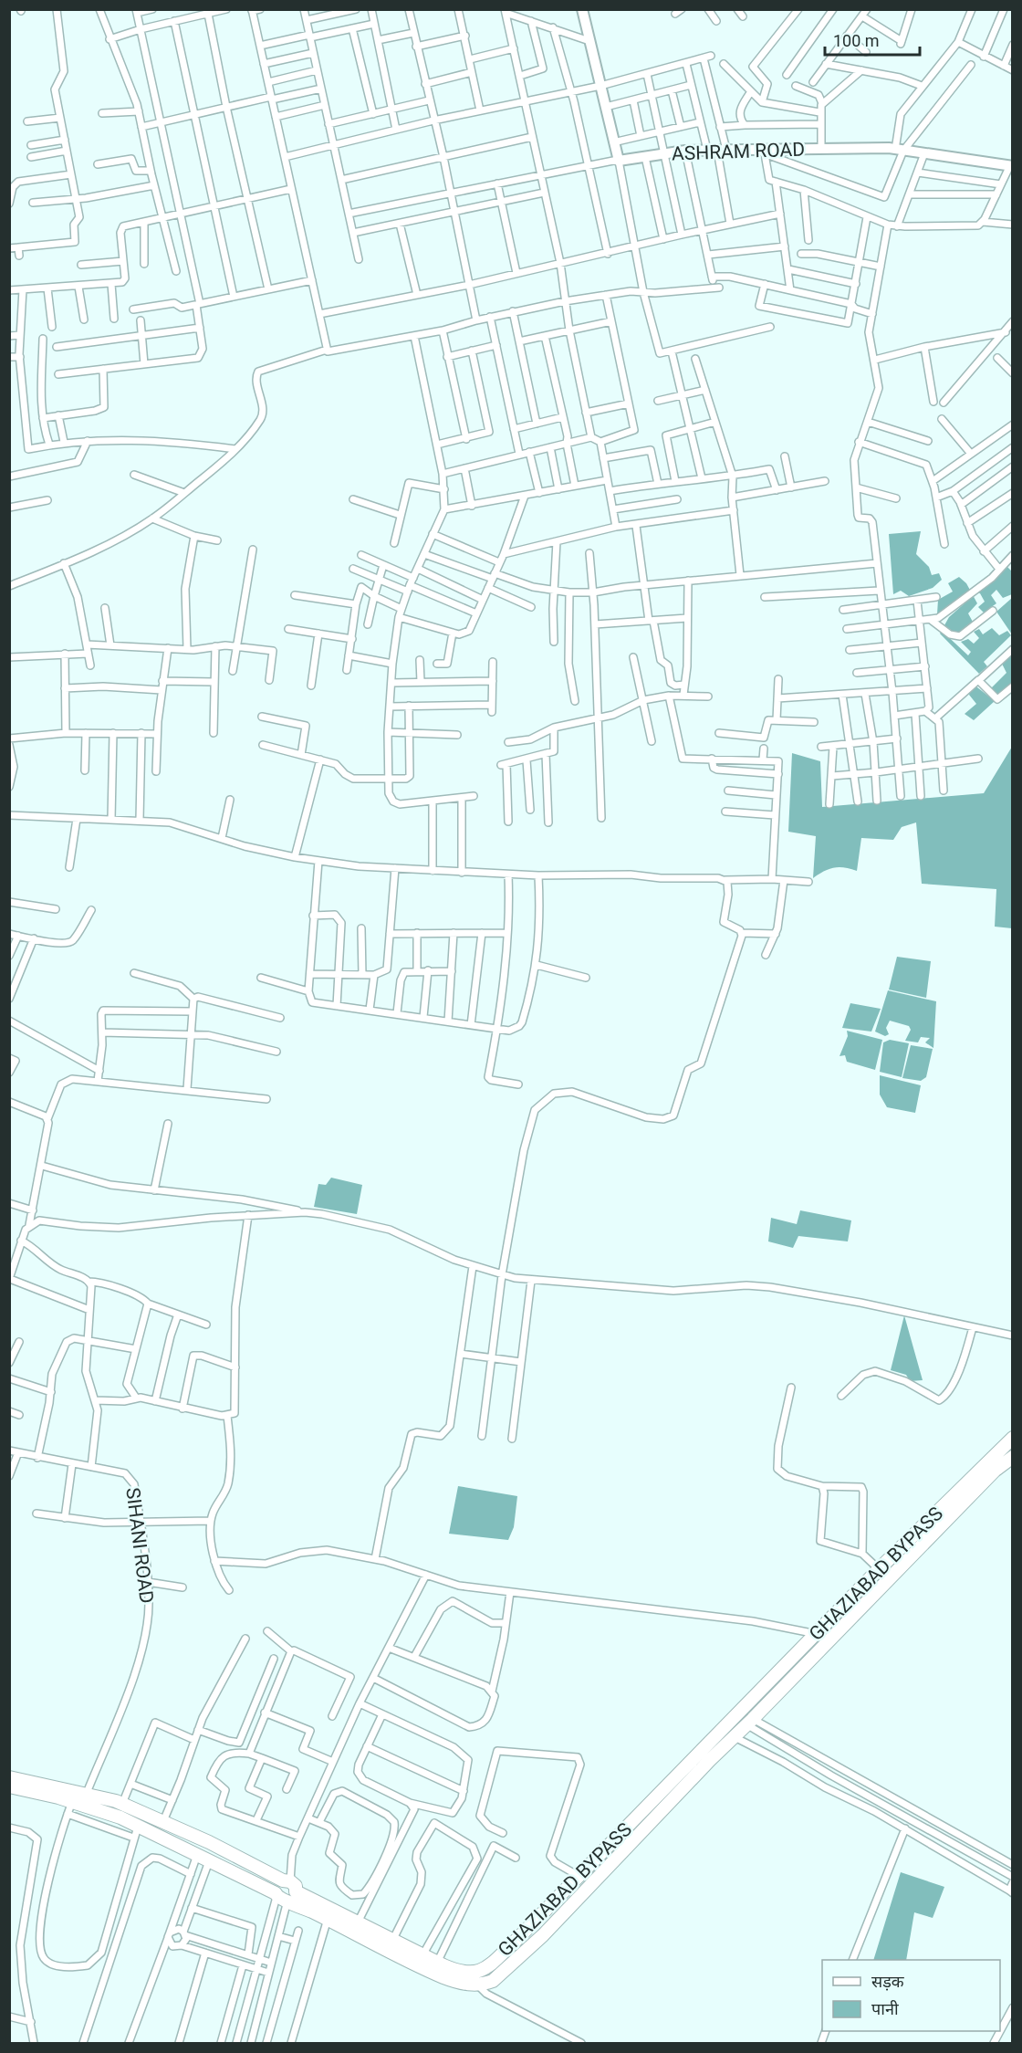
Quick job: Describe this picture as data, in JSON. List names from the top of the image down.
{
  "streets": {
    "highway": ["GHAZIABAD BYPASS"],
    "street": ["ASHRAM ROAD", "SIHANI ROAD"]
  },
  "crossings": [
    ["SIHANI ROAD", "GHAZIABAD BYPASS"]
  ],
  "legend": ["सड़क", "पानी"],
  "scale_bar": "100 m"
}
